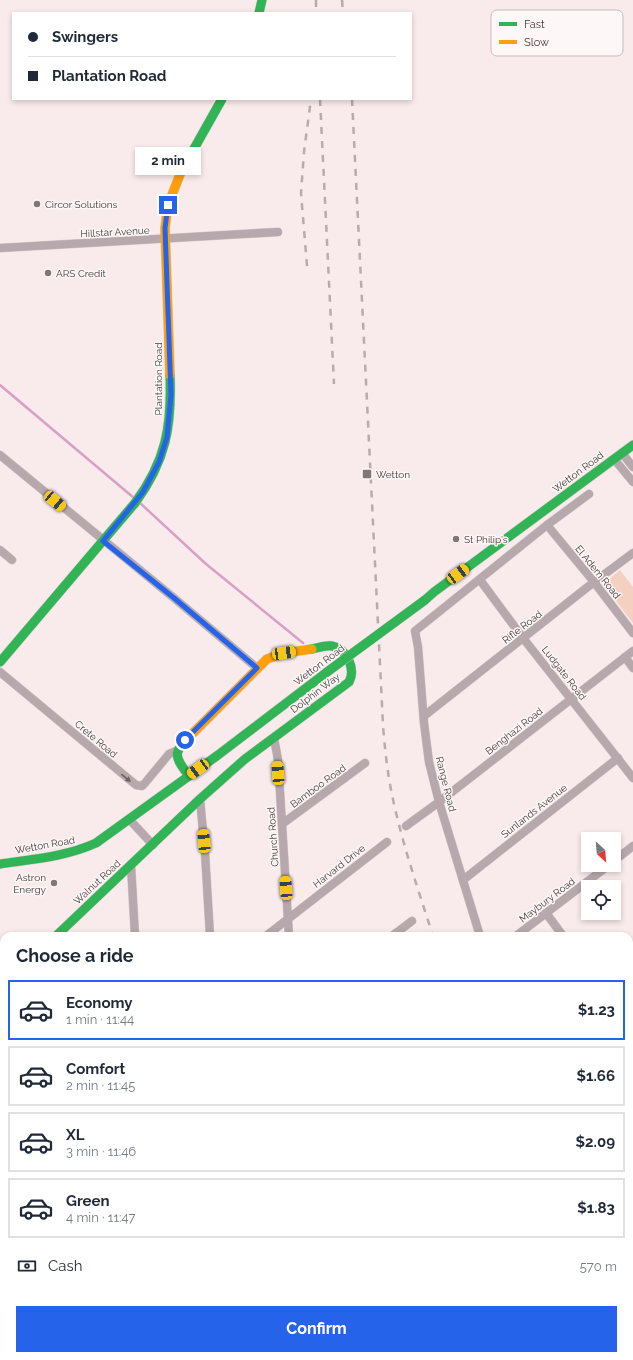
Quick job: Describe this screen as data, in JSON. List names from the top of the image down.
{
  "streets": {
    "street": [
      "Hillstar Avenue",
      "Plantation Road",
      "Wetton Road",
      "El Adem Road",
      "Rifle Road",
      "Ludgate Road",
      "Dolphin Way",
      "Benghazi Road",
      "Crete Road",
      "Range Road",
      "Bamboo Road",
      "Sunlands Avenue",
      "Church Road",
      "Harvard Drive",
      "Walnut Road",
      "Maybury Road"
    ]
  },
  "crossings": [
    ["Hillstar Avenue", "Plantation Road"],
    ["El Adem Road", "Rifle Road"],
    ["Rifle Road", "Ludgate Road"],
    ["Rifle Road", "Range Road"],
    ["Ludgate Road", "Benghazi Road"],
    ["Ludgate Road", "Range Road"],
    ["Ludgate Road", "Sunlands Avenue"],
    ["Dolphin Way", "Crete Road"],
    ["Dolphin Way", "Church Road"],
    ["Dolphin Way", "Walnut Road"],
    ["Benghazi Road", "Range Road"],
    ["Range Road", "Sunlands Avenue"],
    ["Bamboo Road", "Church Road"],
    ["Church Road", "Harvard Drive"]
  ],
  "one_way": ["Crete Road"],
  "places": {
    "other": [
      "Circor Solutions",
      "ARS Credit",
      "St Philip's",
      "Astron Energy"
    ],
    "transit": ["Wetton"]
  },
  "legend": ["Fast", "Slow"],
  "north": "bottom right",
  "page": {
    "banner": ["Swingers", "Plantation Road"],
    "bubble": "2 min",
    "heading": "Choose a ride",
    "list": [
      {
        "name": "Economy",
        "note": "1 min · 11:44",
        "value": "$1.23"
      },
      {
        "name": "Comfort",
        "note": "2 min · 11:45",
        "value": "$1.66"
      },
      {
        "name": "XL",
        "note": "3 min · 11:46",
        "value": "$2.09"
      },
      {
        "name": "Green",
        "note": "4 min · 11:47",
        "value": "$1.83"
      }
    ],
    "pay": ["Cash", "570 m"],
    "buttons": "Confirm"
  }
}
